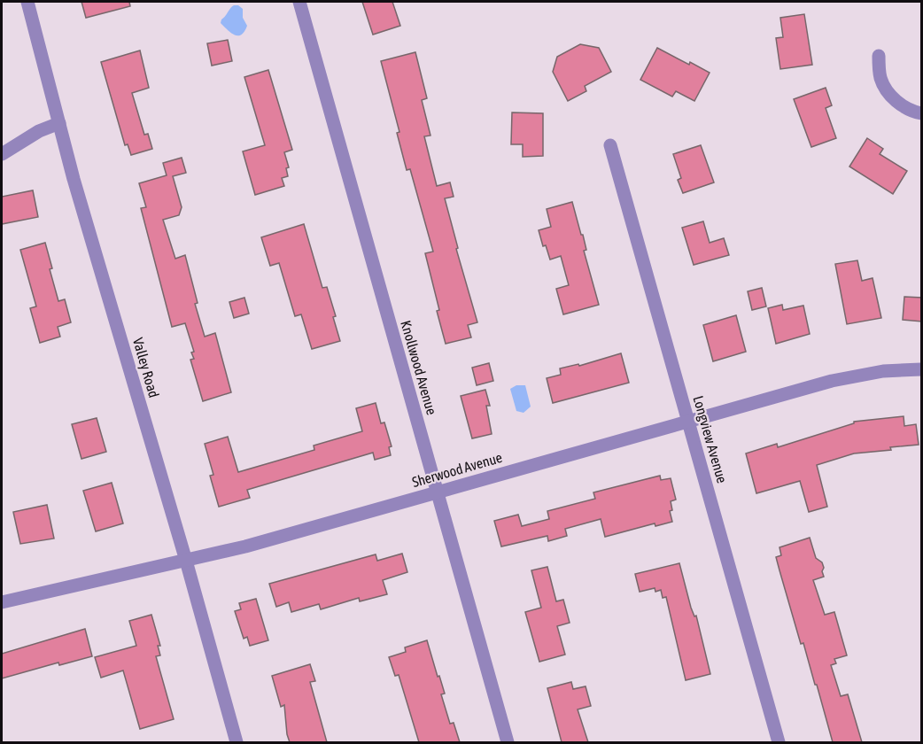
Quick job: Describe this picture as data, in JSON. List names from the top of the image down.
{
  "streets": {
    "street": [
      "Valley Road",
      "Knollwood Avenue",
      "Longview Avenue",
      "Sherwood Avenue"
    ]
  },
  "crossings": [
    ["Valley Road", "Sherwood Avenue"],
    ["Knollwood Avenue", "Sherwood Avenue"],
    ["Longview Avenue", "Sherwood Avenue"]
  ]
}
